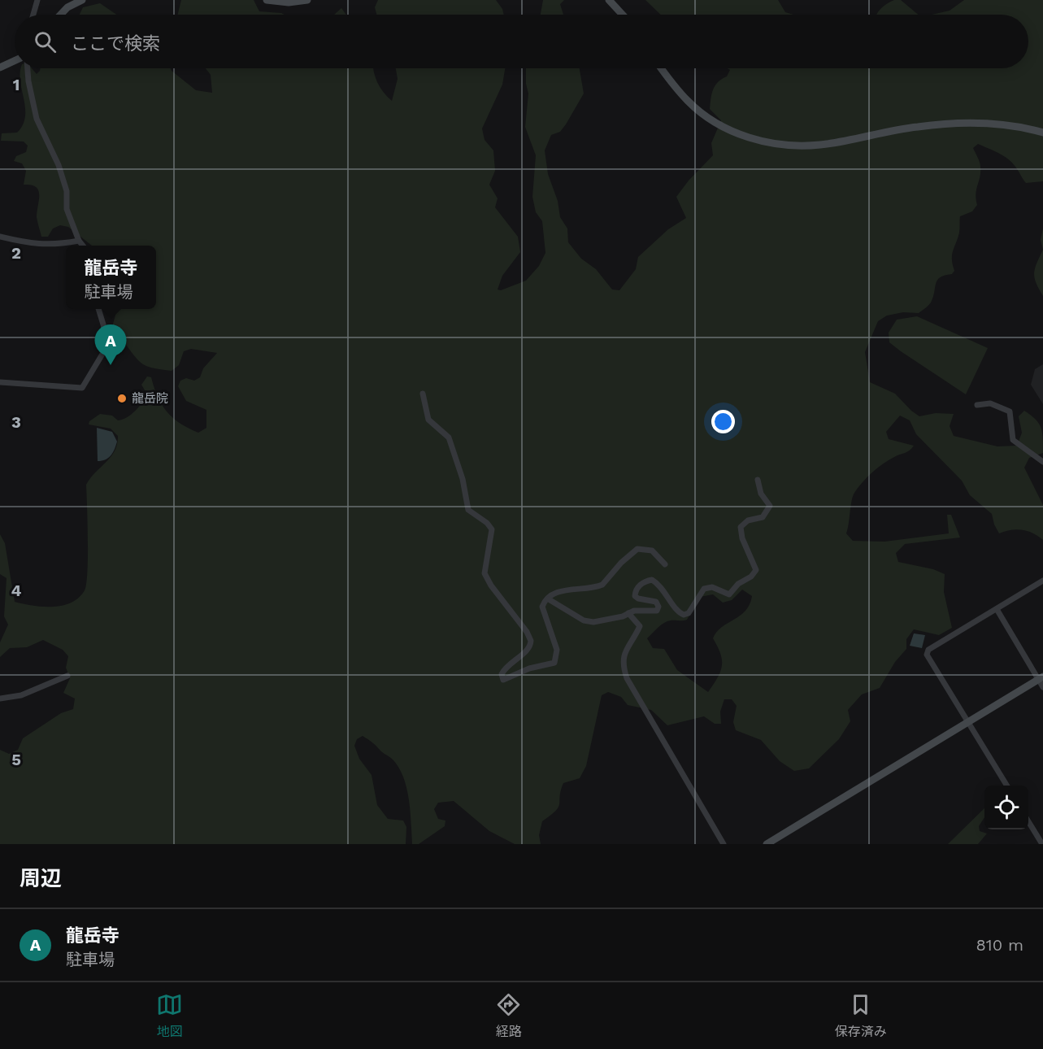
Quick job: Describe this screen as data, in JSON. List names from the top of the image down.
{
  "places": ["龍岳院"],
  "page": {
    "search": "ここで検索",
    "popup": ["龍岳寺", "駐車場"],
    "pins": "A",
    "heading": "周辺",
    "list": [
      {
        "mark": "A",
        "name": "龍岳寺",
        "note": "駐車場",
        "value": "810 m"
      }
    ],
    "nav": ["地図", "経路", "保存済み"]
  },
  "grid": {
    "rows": [
      "1",
      "2",
      "3",
      "4",
      "5"
    ]
  }
}
